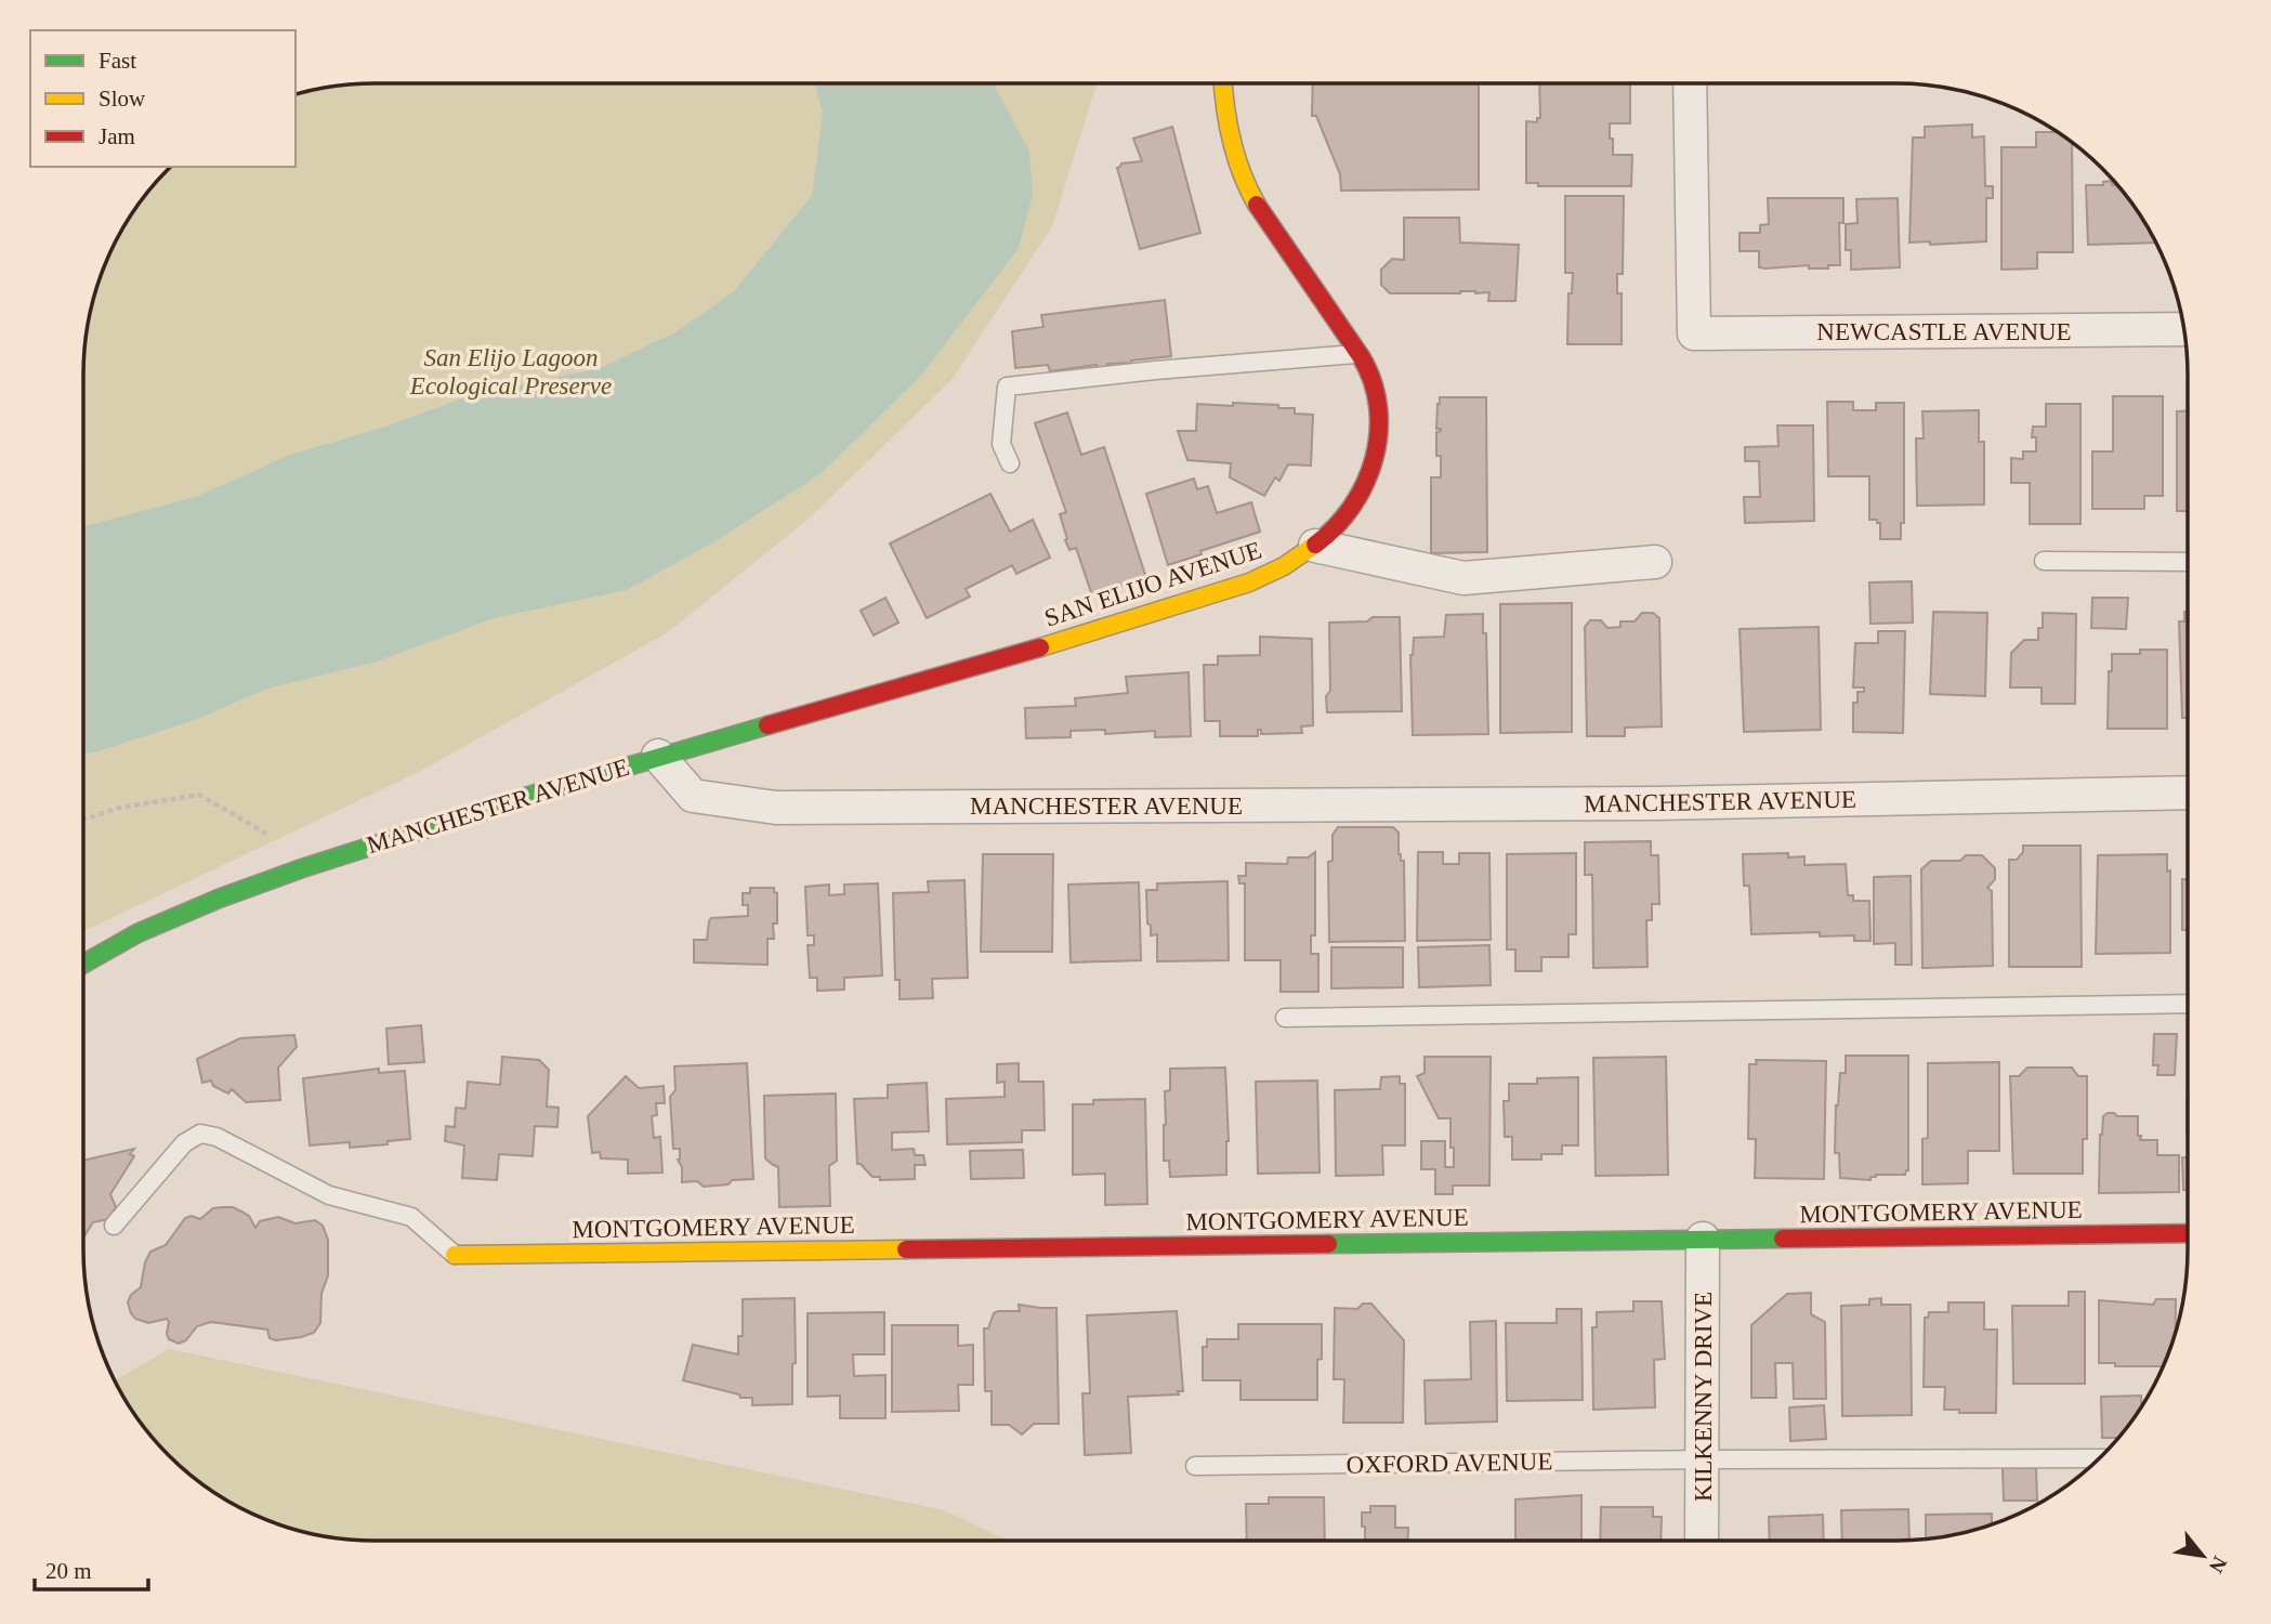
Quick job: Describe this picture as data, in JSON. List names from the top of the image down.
{
  "streets": {
    "main road": ["SAN ELIJO AVENUE", "MANCHESTER AVENUE", "MONTGOMERY AVENUE"],
    "street": ["NEWCASTLE AVENUE", "KILKENNY DRIVE"],
    "lane": ["OXFORD AVENUE"]
  },
  "crossings": [
    ["SAN ELIJO AVENUE", "MANCHESTER AVENUE"],
    ["MONTGOMERY AVENUE", "KILKENNY DRIVE"],
    ["KILKENNY DRIVE", "OXFORD AVENUE"]
  ],
  "parks": ["San Elijo Lagoon Ecological Preserve"],
  "legend": ["Fast", "Slow", "Jam"],
  "scale_bar": "20 m",
  "north": "bottom right"
}
